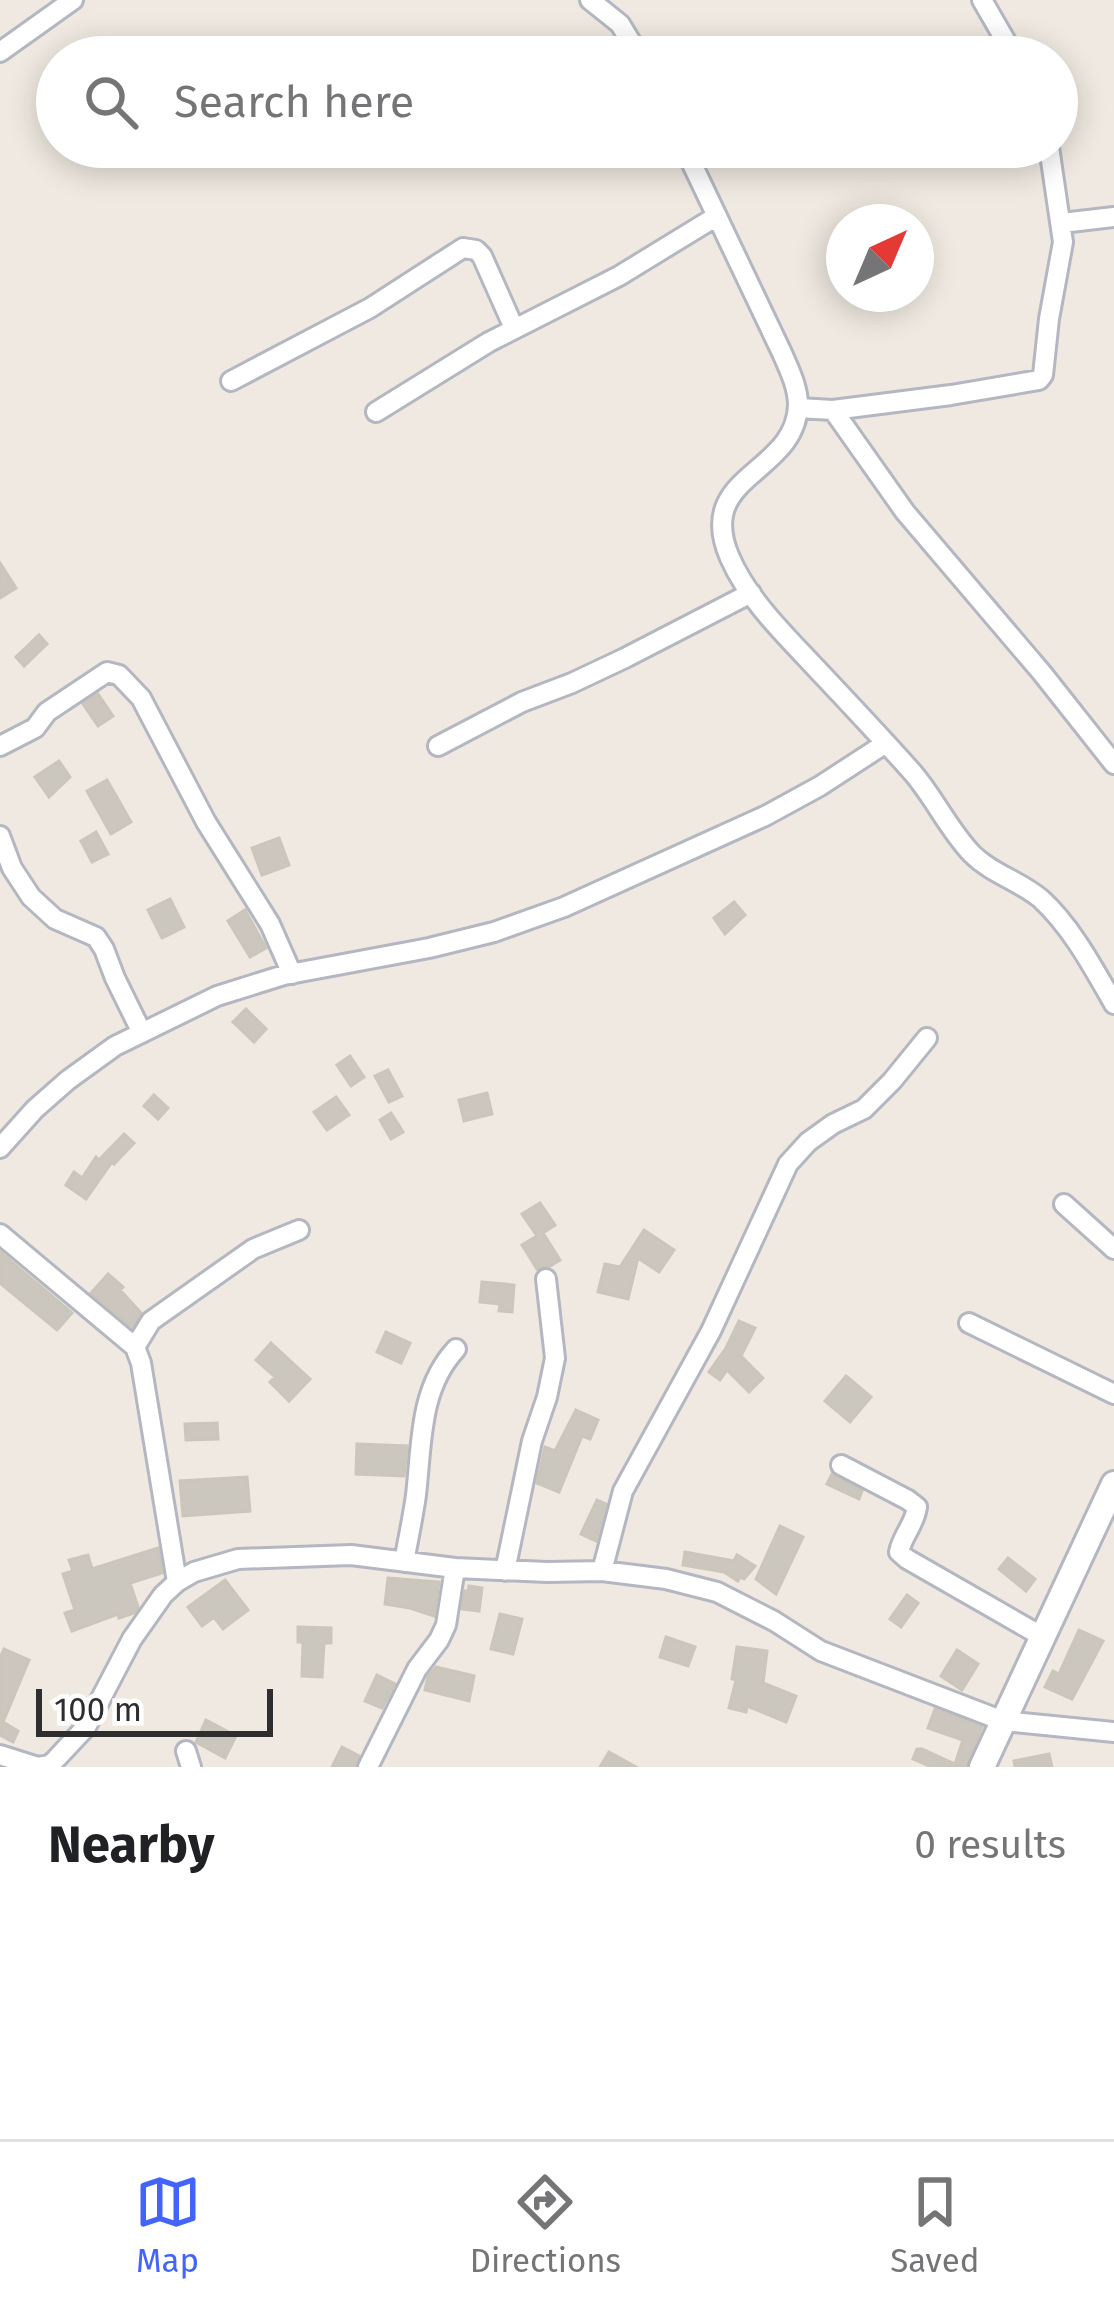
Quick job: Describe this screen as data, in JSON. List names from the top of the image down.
{
  "scale_bar": "100 m",
  "north": "top right",
  "page": {
    "search": "Search here",
    "scale": "100 m",
    "heading": ["Nearby", "0 results"],
    "nav": ["Map", "Directions", "Saved"]
  }
}
